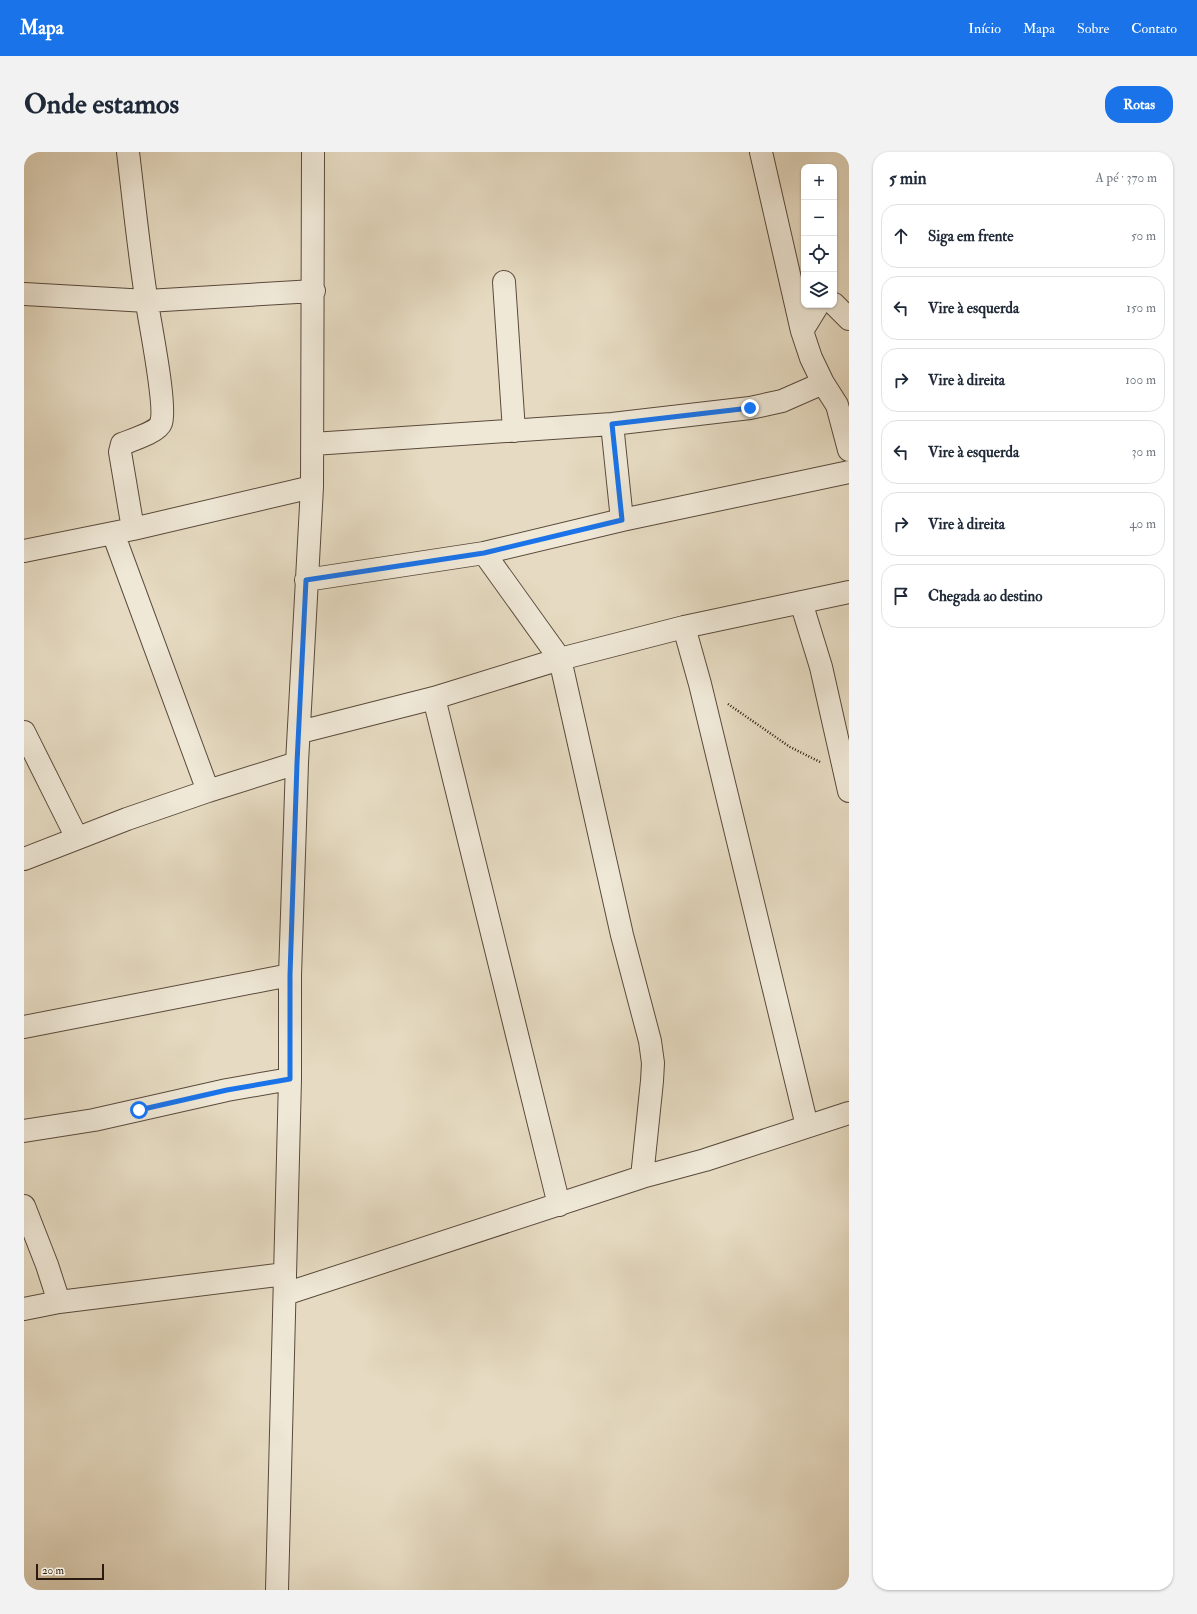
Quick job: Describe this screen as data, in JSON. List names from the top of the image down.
{
  "scale_bar": "20 m",
  "page": {
    "header": "Mapa",
    "nav": [
      "Início",
      "Mapa",
      "Sobre",
      "Contato"
    ],
    "buttons": "Rotas",
    "title": "Onde estamos",
    "heading": ["5 min", "A pé · 370 m"],
    "map_buttons": ["+", "−"],
    "list": [
      ["Siga em frente", "50 m"],
      ["Vire à esquerda", "150 m"],
      ["Vire à direita", "100 m"],
      ["Vire à esquerda", "30 m"],
      ["Vire à direita", "40 m"],
      "Chegada ao destino"
    ],
    "scale": "20 m"
  }
}
